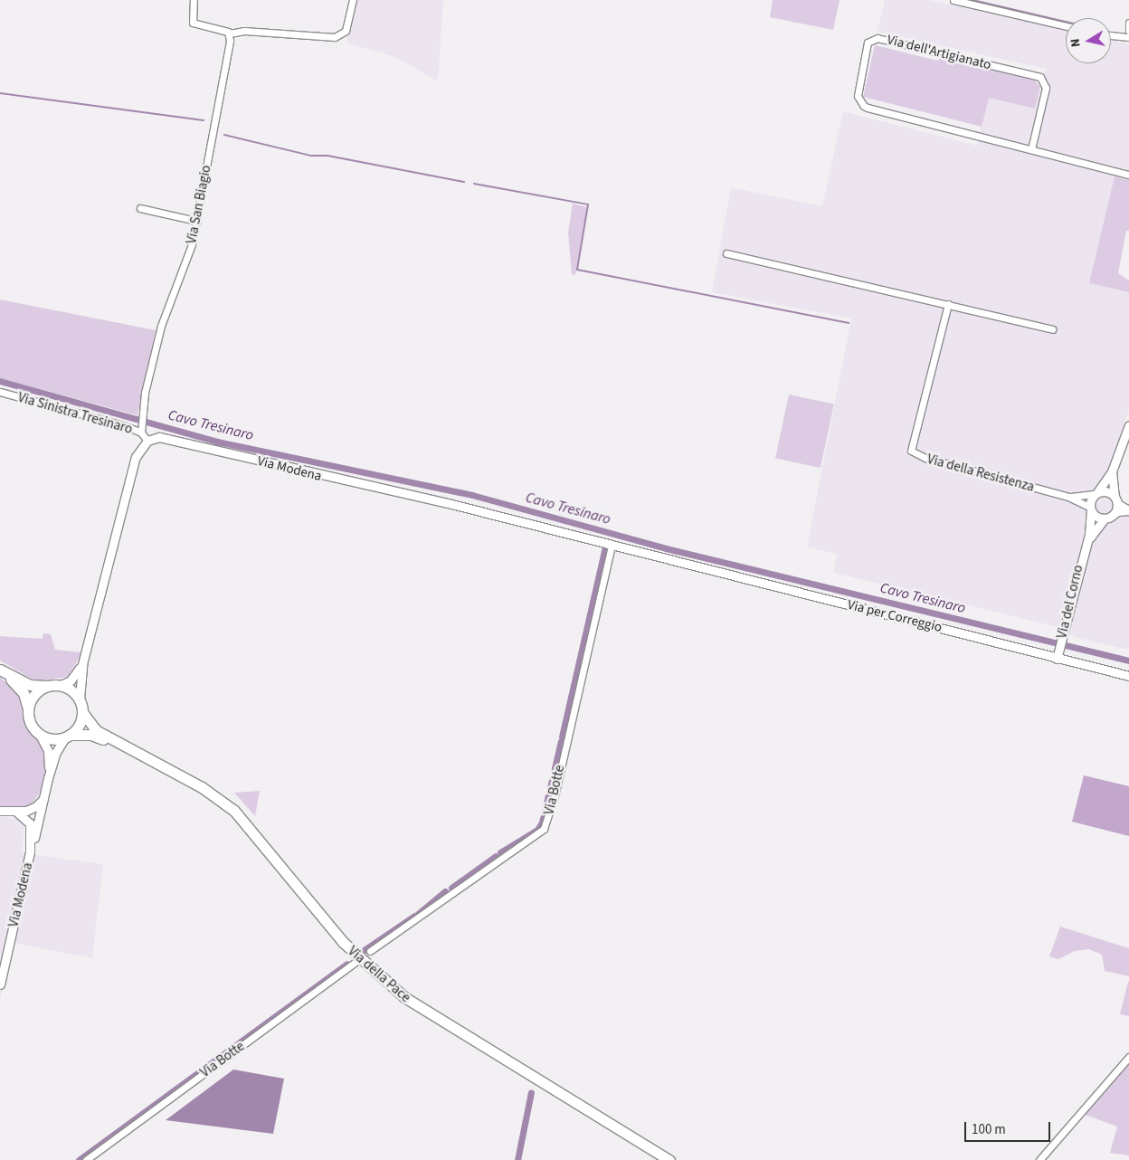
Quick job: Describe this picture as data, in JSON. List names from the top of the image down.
{
  "streets": {
    "main road": ["Via della Pace"],
    "street": [
      "Via dell'Artigianato",
      "Via San Biagio",
      "Via Sinistra Tresinaro",
      "Via Modena",
      "Via della Resistenza",
      "Via del Corno",
      "Via per Correggio",
      "Via Botte"
    ]
  },
  "crossings": [
    ["Via San Biagio", "Via Sinistra Tresinaro"],
    ["Via Sinistra Tresinaro", "Via Modena"],
    ["Via Modena", "Via per Correggio"],
    ["Via Modena", "Via Botte"],
    ["Via della Resistenza", "Via del Corno"],
    ["Via del Corno", "Via per Correggio"],
    ["Via Botte", "Via della Pace"]
  ],
  "water": ["Cavo Tresinaro"],
  "scale_bar": "100 m",
  "north": "left"
}
